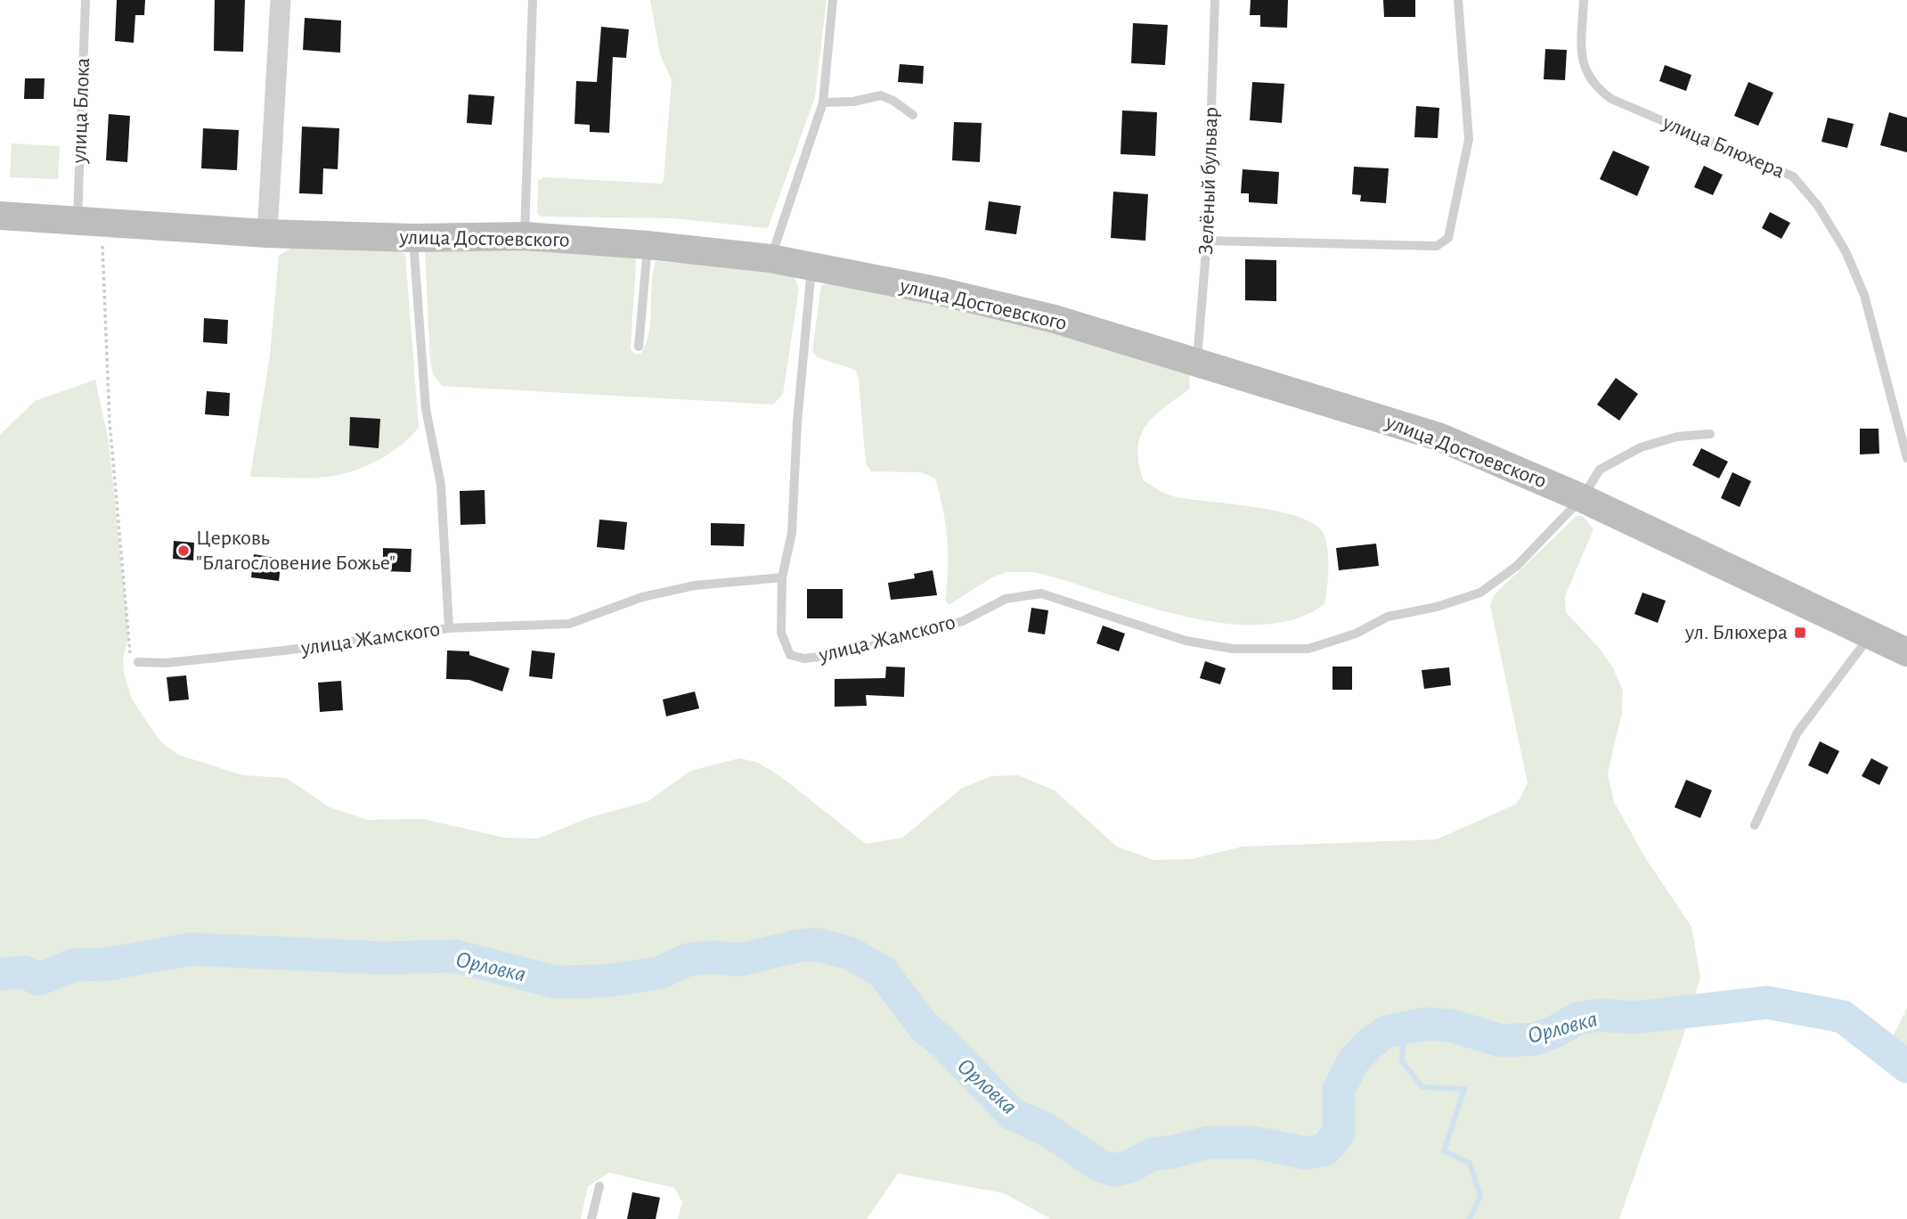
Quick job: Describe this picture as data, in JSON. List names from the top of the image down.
{
  "streets": {
    "main road": ["улица Достоевского"],
    "lane": [
      "улица Блока",
      "улица Блюхера",
      "Зелёный бульвар",
      "улица Жамского"
    ]
  },
  "crossings": [
    ["улица Блока", "улица Достоевского"],
    ["Зелёный бульвар", "улица Достоевского"],
    ["улица Достоевского", "улица Жамского"]
  ],
  "water": ["Орловка"],
  "places": {
    "other": ["Церковь \"Благословение Божье\""],
    "transit": ["ул. Блюхера"]
  }
}
